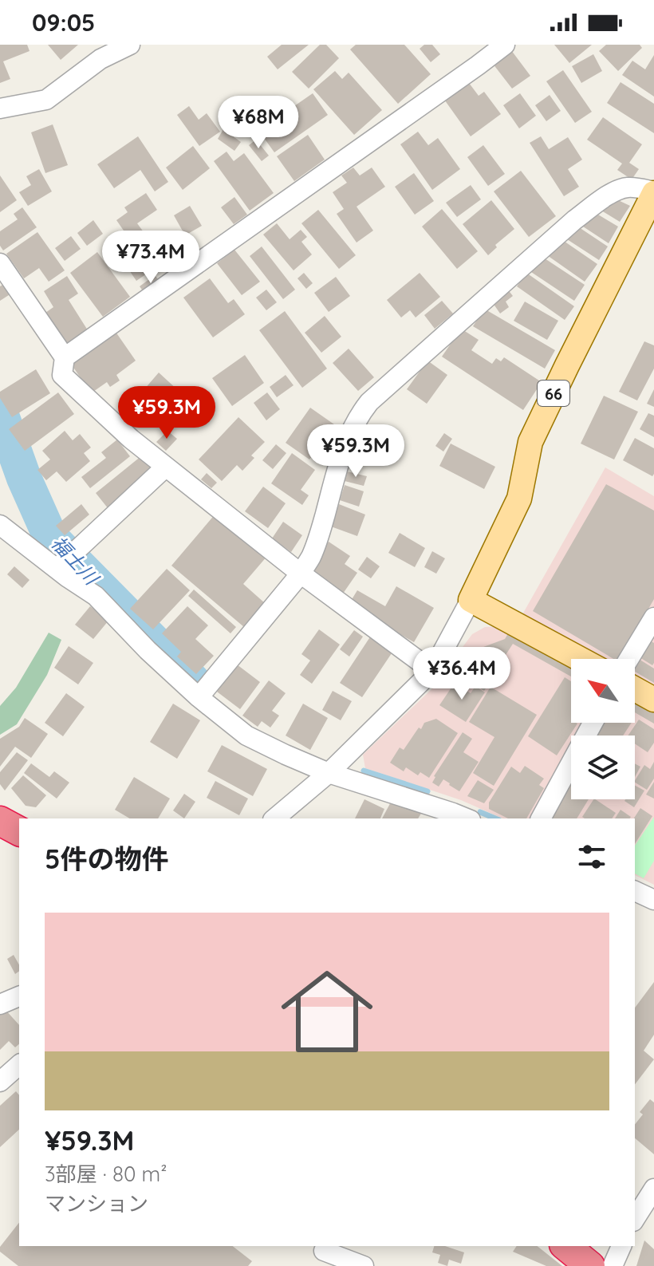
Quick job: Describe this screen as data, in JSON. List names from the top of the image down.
{
  "streets": {
    "main road": ["66"]
  },
  "water": ["福士川"],
  "north": "top left",
  "page": {
    "status": "09:05",
    "price": [
      "¥68M",
      "¥73.4M",
      "¥59.3M",
      "¥59.3M",
      "¥36.4M"
    ],
    "heading": "5件の物件",
    "list": [
      {
        "name": "¥59.3M",
        "note": "3部屋 · 80 m² · マンション"
      }
    ]
  }
}
